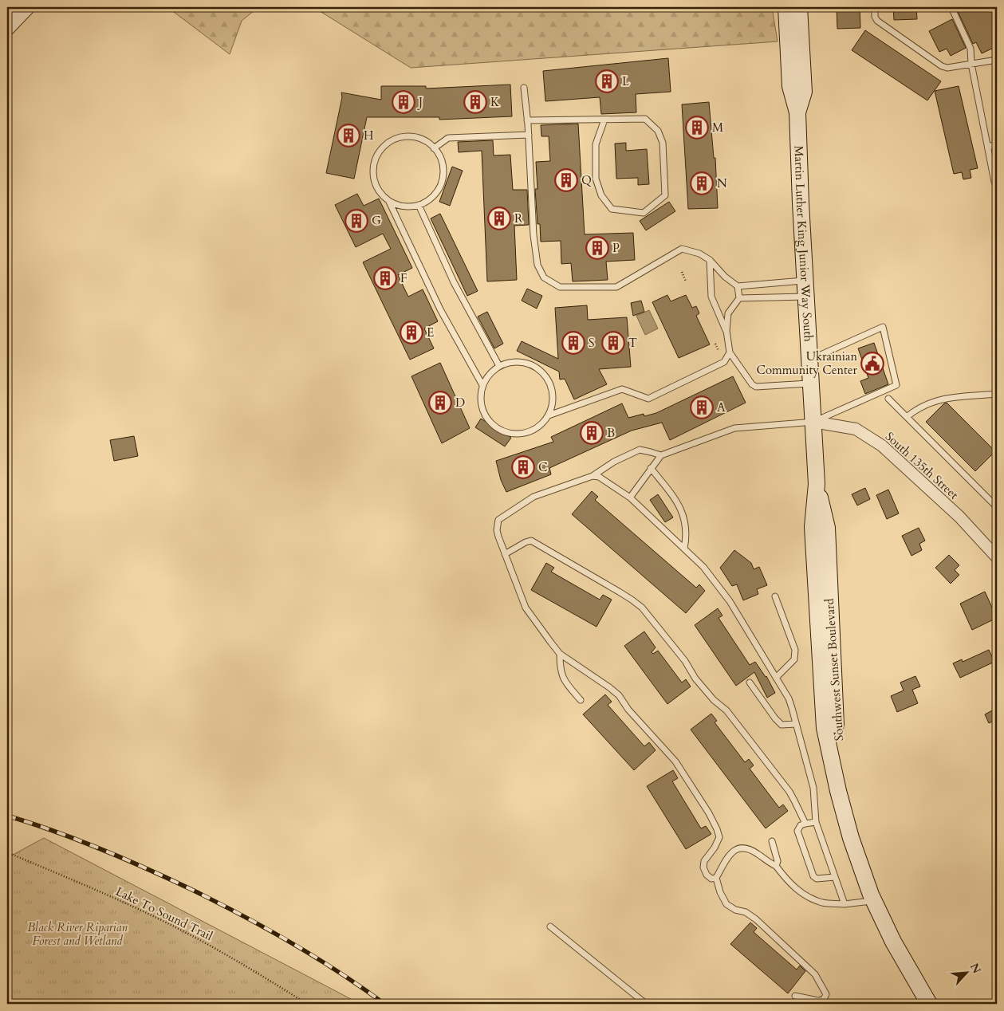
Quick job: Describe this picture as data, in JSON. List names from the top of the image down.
{
  "streets": {
    "main road": ["Martin Luther King Junior Way South", "Southwest Sunset Boulevard"],
    "street": ["South 135th Street"],
    "path": ["Lake To Sound Trail"]
  },
  "crossings": [
    ["Martin Luther King Junior Way South", "South 135th Street"],
    ["Martin Luther King Junior Way South", "Southwest Sunset Boulevard"],
    ["South 135th Street", "Southwest Sunset Boulevard"]
  ],
  "parks": ["Black River Riparian Forest and Wetland"],
  "places": {
    "building": [
      "L",
      "J",
      "K",
      "M",
      "H",
      "Q",
      "N",
      "R",
      "G",
      "P",
      "F",
      "E",
      "S",
      "T",
      "D",
      "A",
      "B",
      "C"
    ],
    "public building": ["Ukrainian Community Center"]
  },
  "north": "top right"
}
